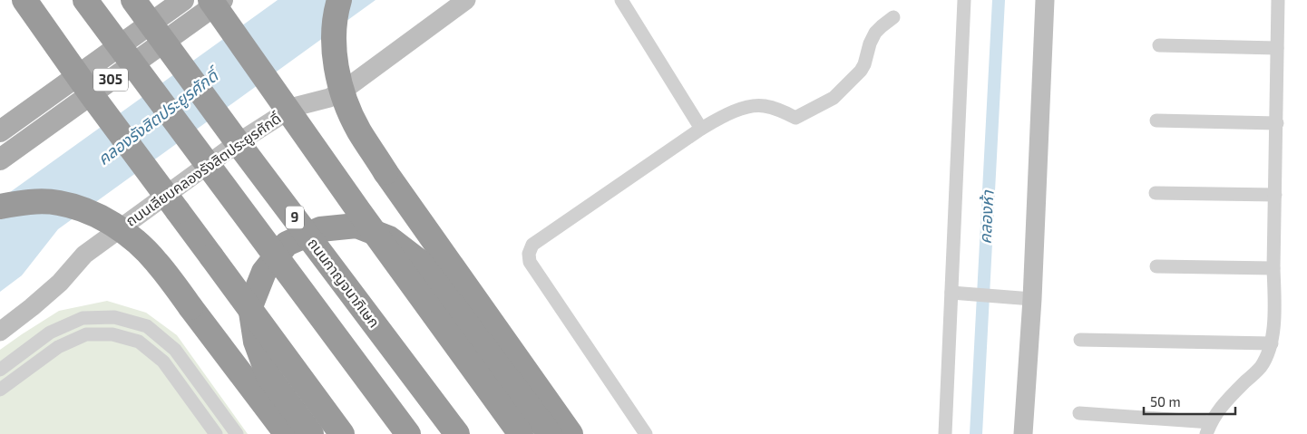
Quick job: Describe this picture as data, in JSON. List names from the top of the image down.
{
  "streets": {
    "highway": ["9", "ถนนกาญจนาภิเษก"],
    "main road": ["305"],
    "street": ["ถนนเลียบคลองรังสิตประยูรศักดิ์"]
  },
  "water": ["คลองรังสิตประยูรศักดิ์", "คลองห้า"],
  "scale_bar": "50 m"
}
